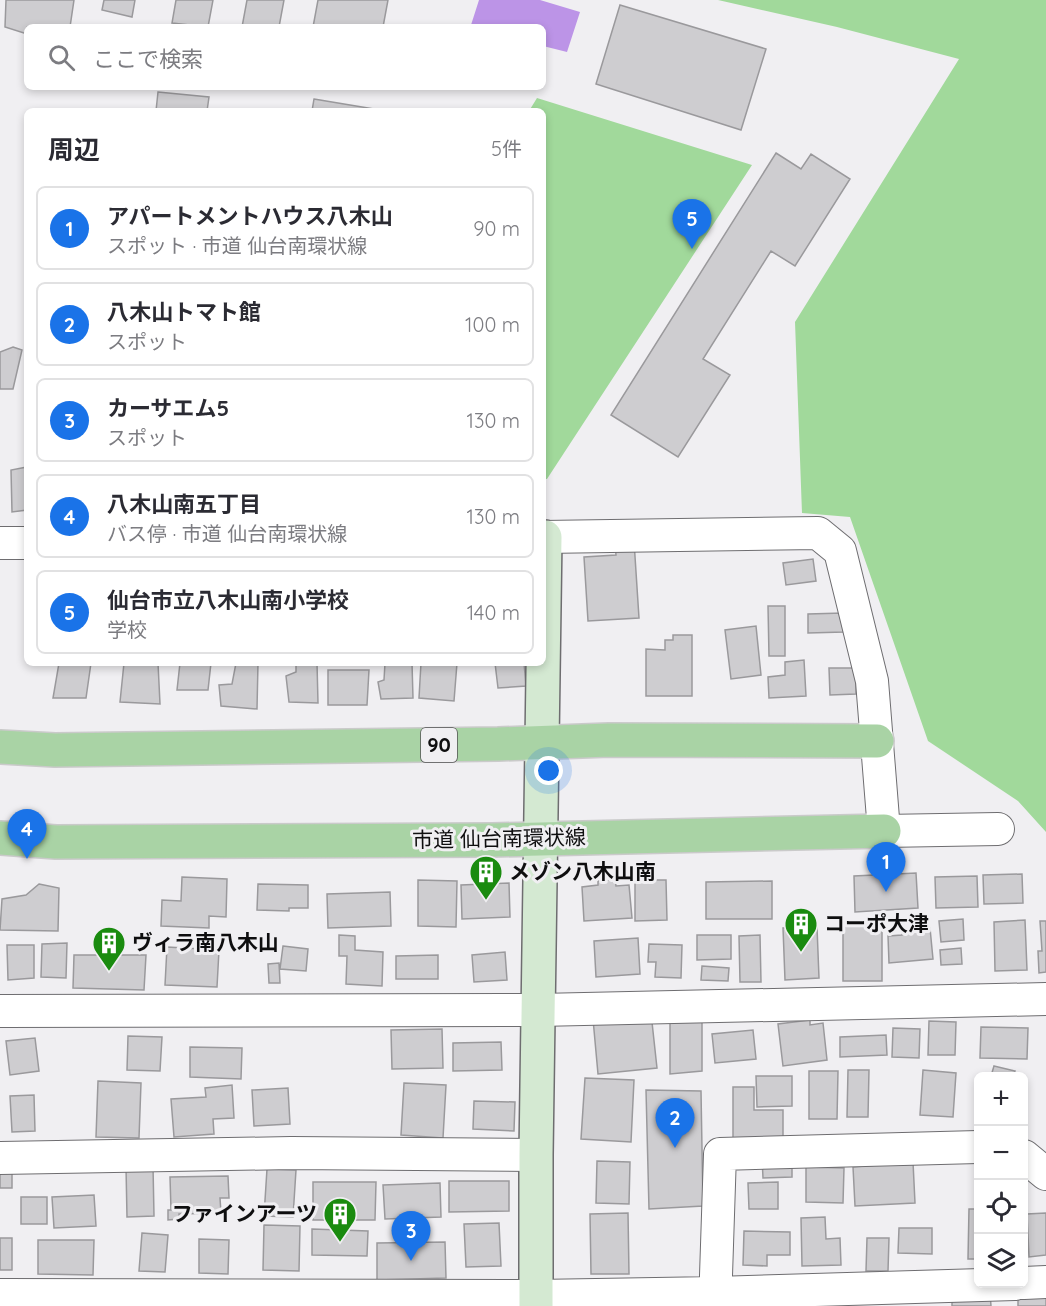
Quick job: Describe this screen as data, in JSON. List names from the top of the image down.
{
  "streets": {
    "main road": ["90", "市道 仙台南環状線"]
  },
  "places": {
    "building": [
      "メゾン八木山南",
      "コーポ大津",
      "ヴィラ南八木山",
      "ファインアーツ"
    ]
  },
  "page": {
    "search": "ここで検索",
    "heading": ["周辺", "5件"],
    "list": [
      {
        "mark": "1",
        "name": "アパートメントハウス八木山",
        "note": "スポット · 市道 仙台南環状線",
        "value": "90 m"
      },
      {
        "mark": "2",
        "name": "八木山トマト館",
        "note": "スポット",
        "value": "100 m"
      },
      {
        "mark": "3",
        "name": "カーサエム5",
        "note": "スポット",
        "value": "130 m"
      },
      {
        "mark": "4",
        "name": "八木山南五丁目",
        "note": "バス停 · 市道 仙台南環状線",
        "value": "130 m"
      },
      {
        "mark": "5",
        "name": "仙台市立八木山南小学校",
        "note": "学校",
        "value": "140 m"
      }
    ],
    "pins": [
      "5",
      "4",
      "1",
      "2",
      "3"
    ],
    "map_buttons": ["+", "−"]
  }
}
